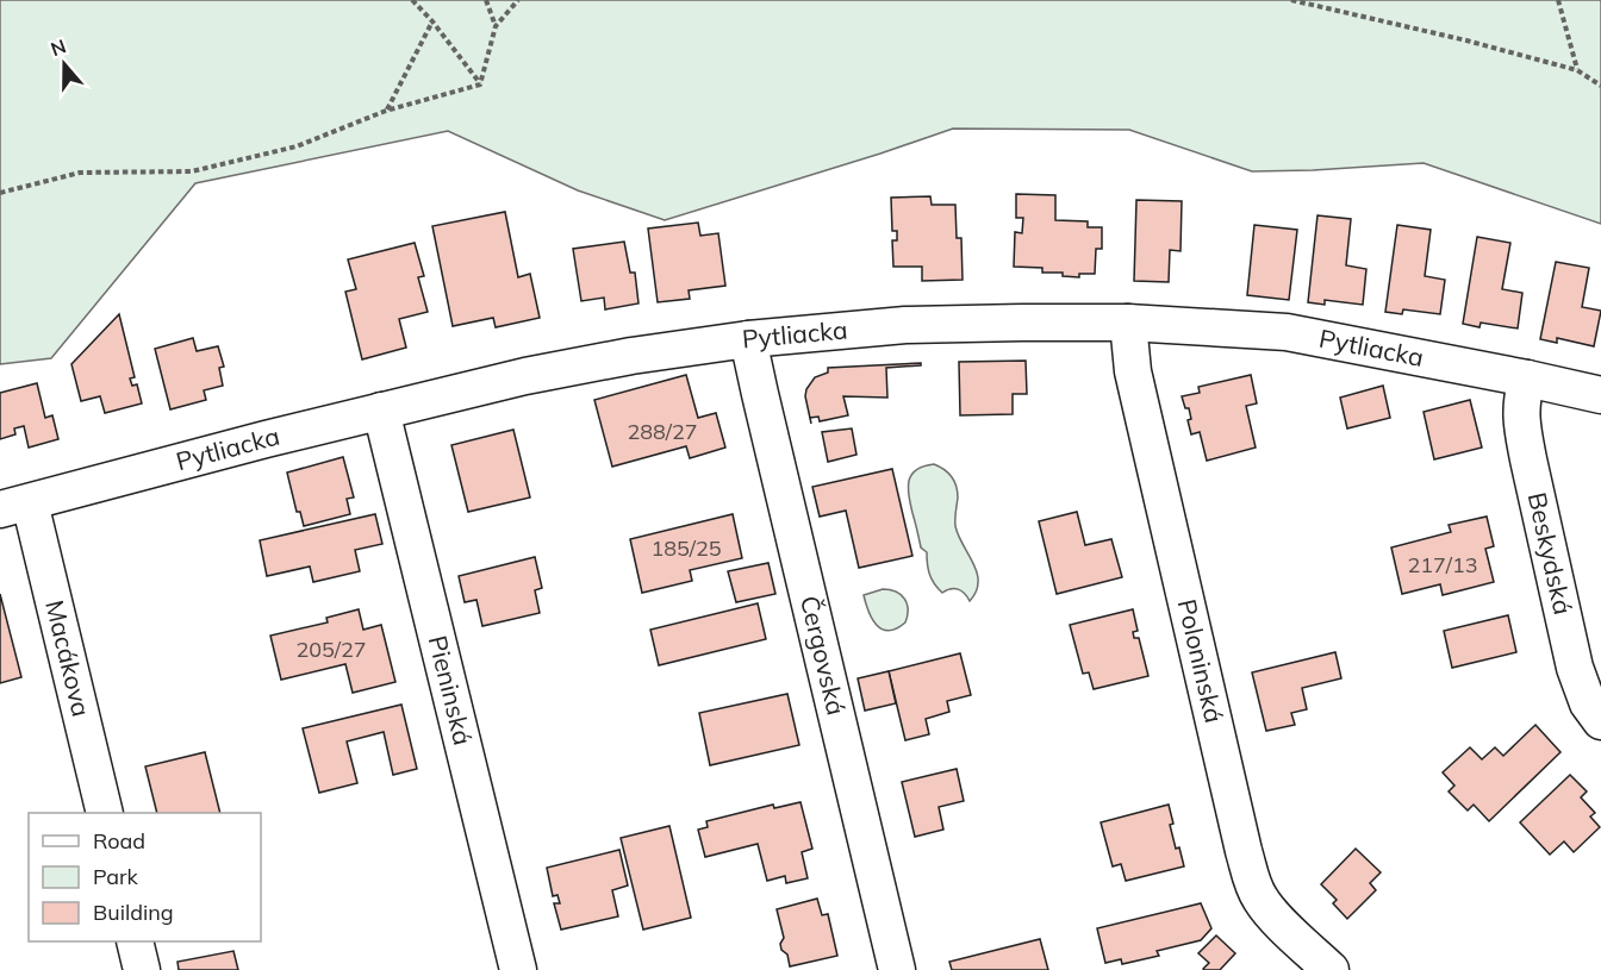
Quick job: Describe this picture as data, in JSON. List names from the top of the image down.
{
  "streets": {
    "street": [
      "Pytliacka",
      "Beskydská",
      "Čergovská",
      "Macákova",
      "Poloninská",
      "Pieninská"
    ]
  },
  "crossings": [
    ["Pytliacka", "Beskydská"],
    ["Pytliacka", "Čergovská"],
    ["Pytliacka", "Macákova"],
    ["Pytliacka", "Poloninská"],
    ["Pytliacka", "Pieninská"]
  ],
  "house_numbers": [
    "288/27",
    "185/25",
    "217/13",
    "205/27"
  ],
  "legend": ["Road", "Park", "Building"],
  "north": "top"
}
